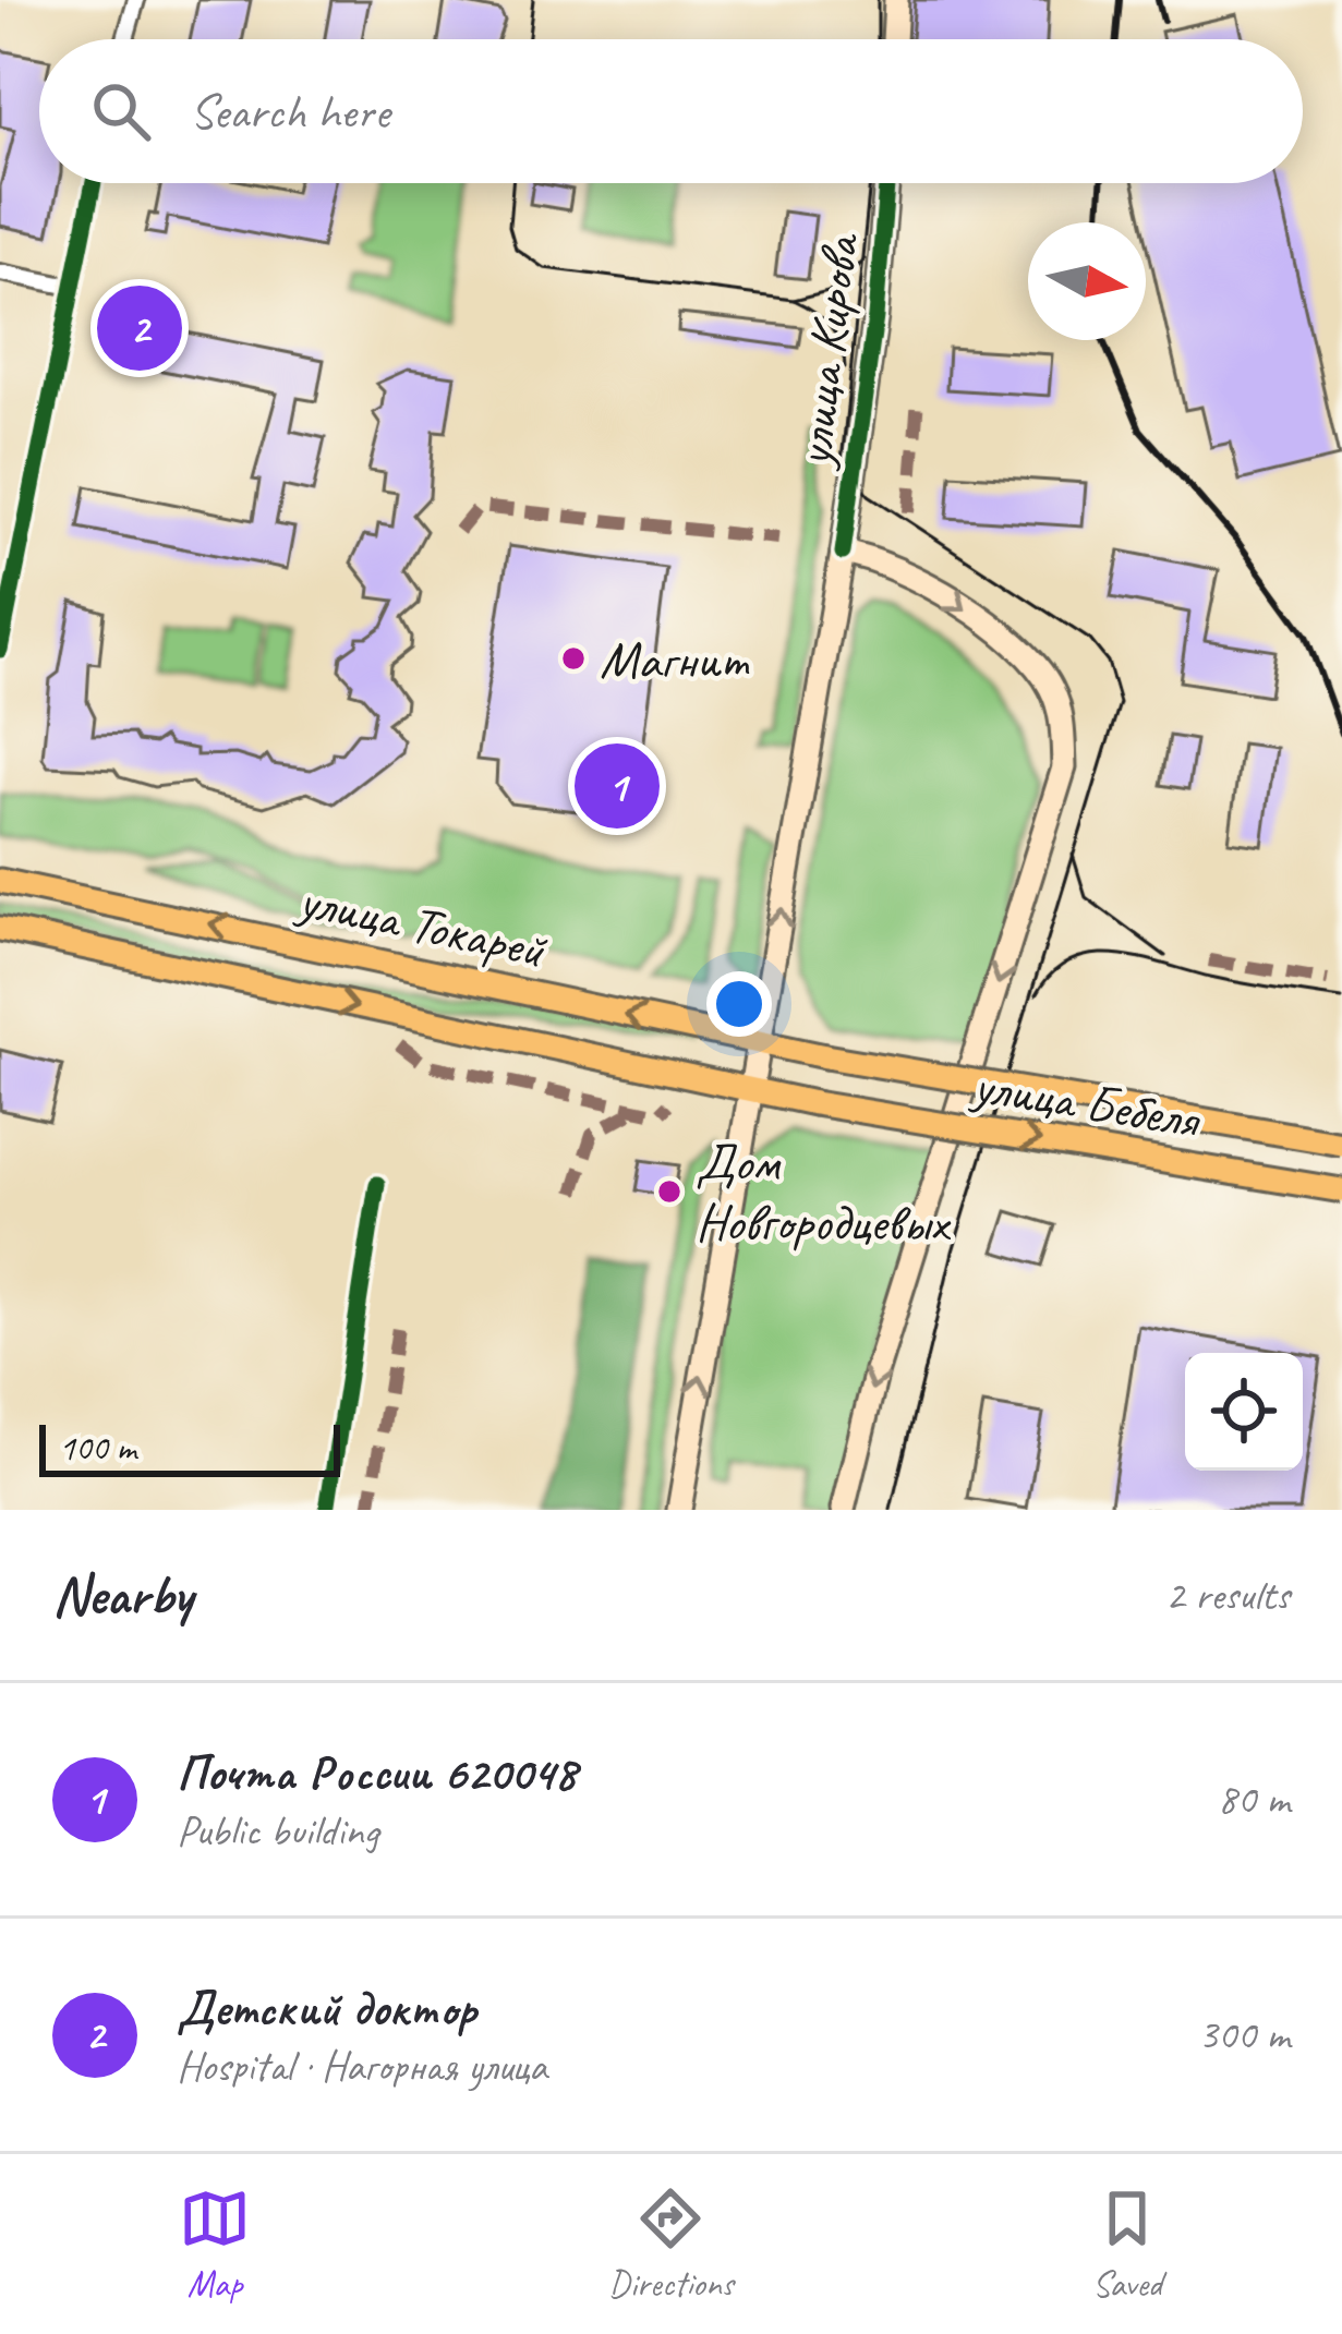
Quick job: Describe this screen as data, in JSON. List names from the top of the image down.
{
  "streets": {
    "main road": ["улица Кирова", "улица Токарей", "улица Бебеля"]
  },
  "crossings": [
    ["улица Кирова", "улица Токарей"],
    ["улица Токарей", "улица Бебеля"]
  ],
  "one_way": ["улица Кирова"],
  "places": ["Магнит", "Дом Новгородцевых"],
  "scale_bar": "100 m",
  "north": "right",
  "page": {
    "search": "Search here",
    "pins": ["2", "1"],
    "scale": "100 m",
    "heading": ["Nearby", "2 results"],
    "list": [
      {
        "mark": "1",
        "name": "Почта России 620048",
        "note": "Public building",
        "value": "80 m"
      },
      {
        "mark": "2",
        "name": "Детский доктор",
        "note": "Hospital · Нагорная улица",
        "value": "300 m"
      }
    ],
    "nav": ["Map", "Directions", "Saved"]
  }
}
